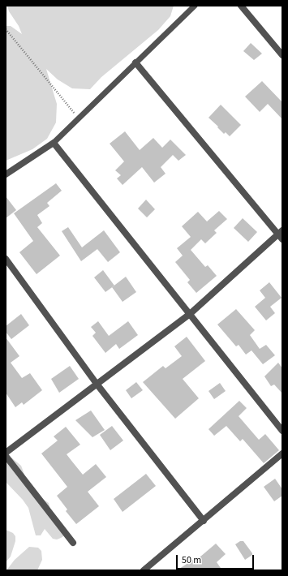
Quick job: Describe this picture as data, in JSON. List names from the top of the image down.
{
  "scale_bar": "50 m"
}
